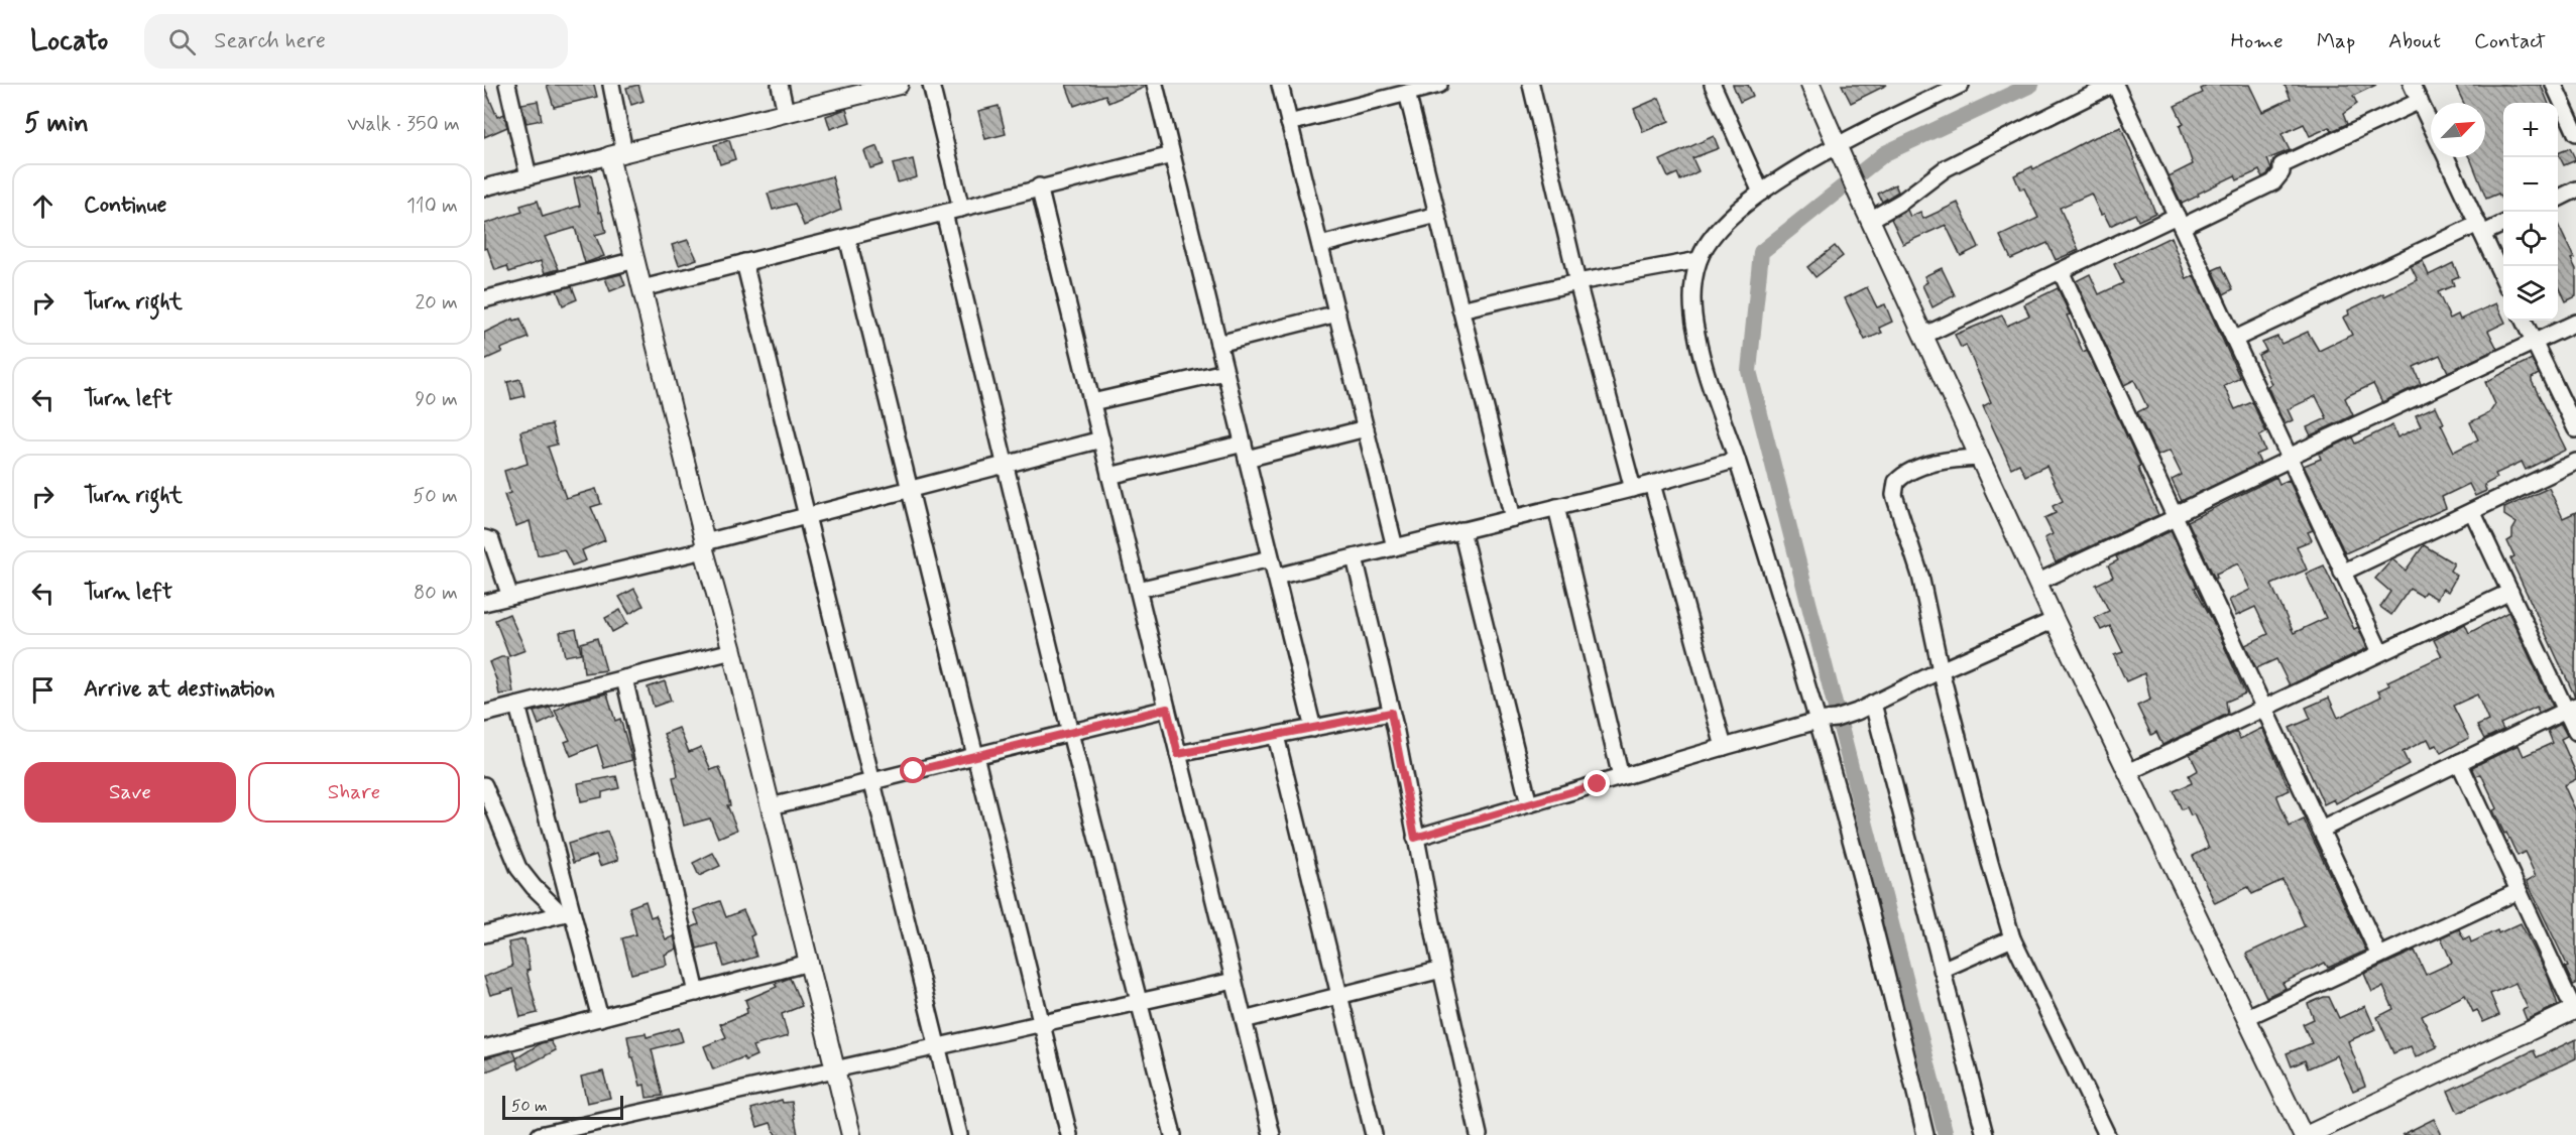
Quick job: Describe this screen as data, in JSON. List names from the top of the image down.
{
  "scale_bar": "50 m",
  "north": "top right",
  "page": {
    "header": "Locato",
    "search": "Search here",
    "nav": [
      "Home",
      "Map",
      "About",
      "Contact"
    ],
    "heading": ["5 min", "Walk · 350 m"],
    "map_buttons": ["+", "−"],
    "list": [
      ["Continue", "110 m"],
      ["Turn right", "20 m"],
      ["Turn left", "90 m"],
      ["Turn right", "50 m"],
      ["Turn left", "80 m"],
      "Arrive at destination"
    ],
    "buttons": ["Save", "Share"],
    "scale": "50 m"
  }
}
